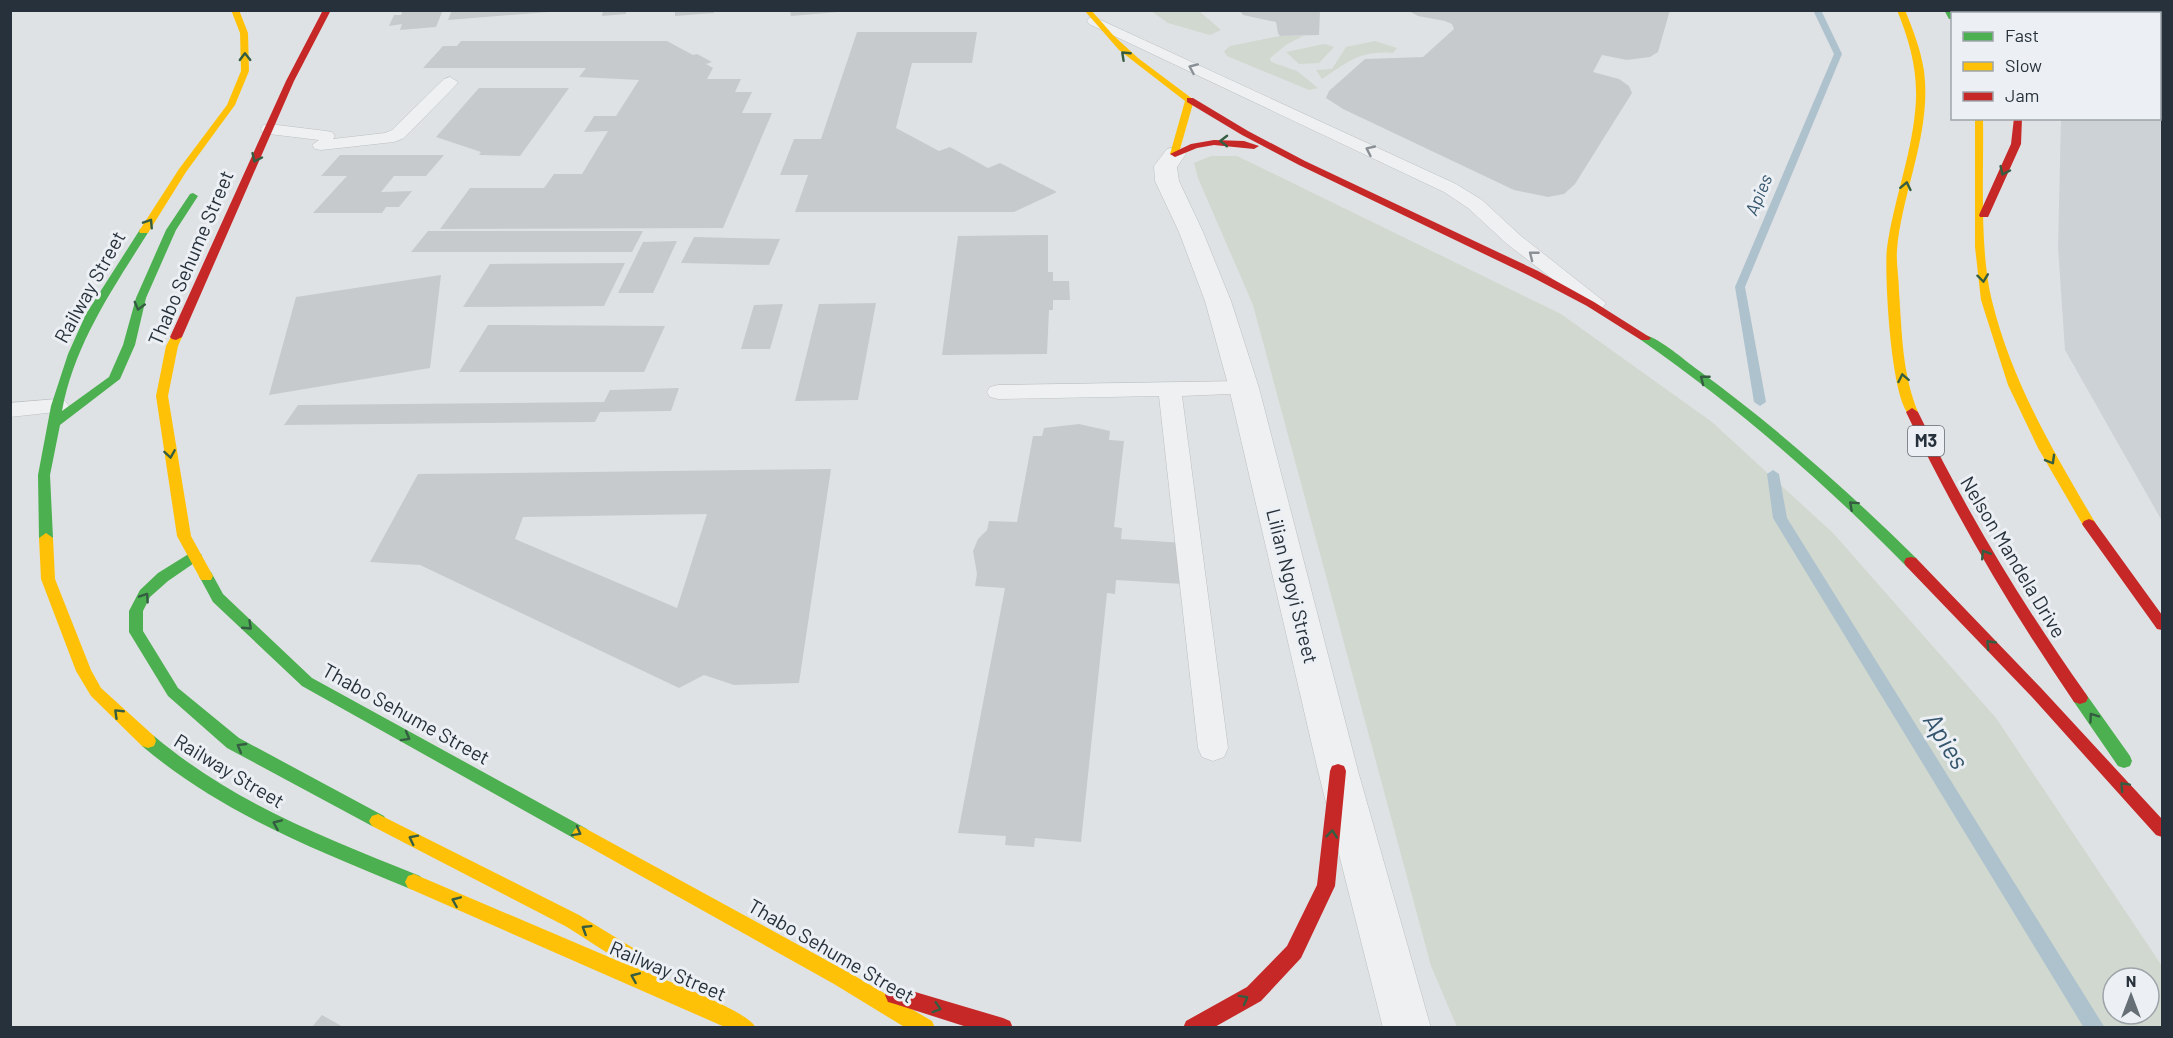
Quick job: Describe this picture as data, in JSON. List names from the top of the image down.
{
  "streets": {
    "main road": [
      "Thabo Sehume Street",
      "Railway Street",
      "M3",
      "Nelson Mandela Drive"
    ],
    "street": ["Lilian Ngoyi Street"]
  },
  "one_way": ["Thabo Sehume Street"],
  "water": ["Apies"],
  "legend": ["Fast", "Slow", "Jam"],
  "north": "top"
}
